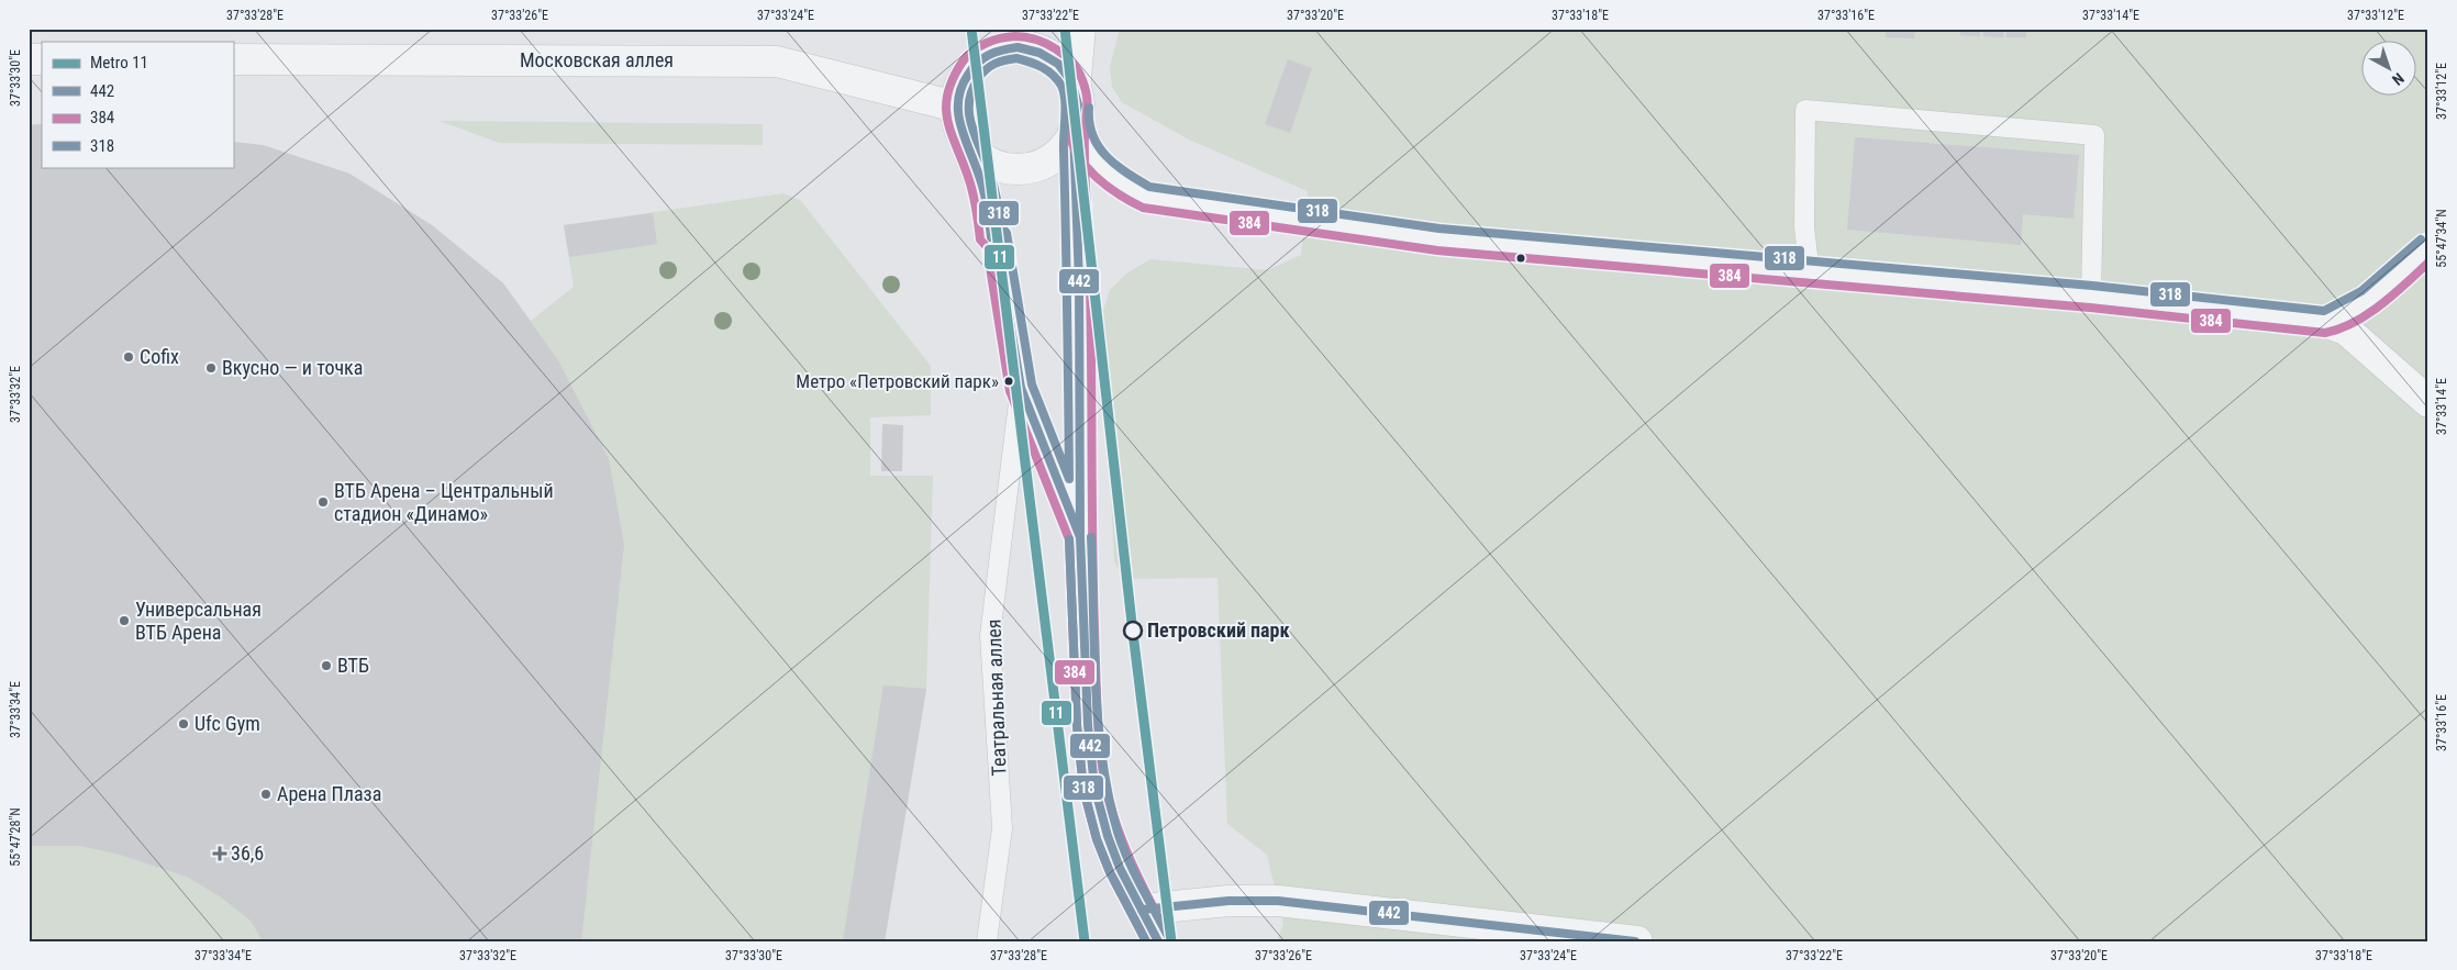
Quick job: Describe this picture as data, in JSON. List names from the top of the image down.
{
  "streets": {
    "street": ["Московская аллея"],
    "lane": ["Театральная аллея"]
  },
  "places": {
    "other": [
      "Cofix",
      "Вкусно — и точка",
      "Метро «Петровский парк»",
      "ВТБ Арена – Центральный стадион «Динамо»",
      "Универсальная ВТБ Арена",
      "Петровский парк",
      "ВТБ",
      "Ufc Gym",
      "Арена Плаза"
    ],
    "health": ["36,6"]
  },
  "lines": [
    "metro line 11",
    "transit line 384",
    "transit line 442",
    "transit line 318"
  ],
  "legend": [
    "Metro 11",
    "442",
    "384",
    "318"
  ],
  "north": "bottom right",
  "coordinates": [
    "37°33'28\"E",
    "37°33'26\"E",
    "37°33'24\"E",
    "37°33'22\"E",
    "37°33'20\"E",
    "37°33'18\"E",
    "37°33'16\"E",
    "37°33'14\"E",
    "37°33'12\"E",
    "37°33'30\"E",
    "55°47'34\"N",
    "37°33'32\"E",
    "37°33'34\"E",
    "55°47'28\"N"
  ]
}
